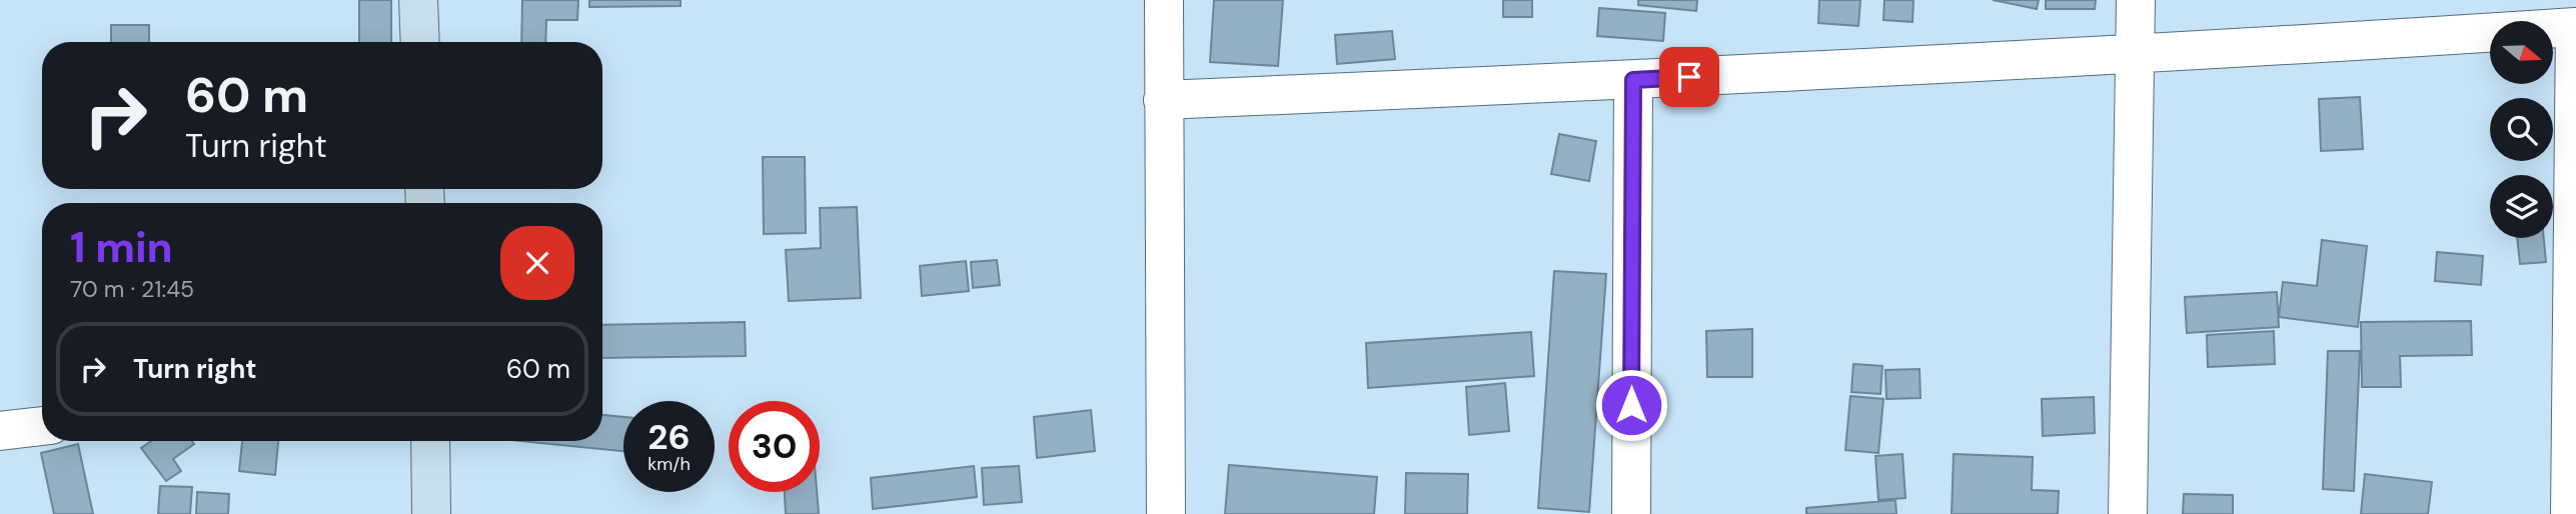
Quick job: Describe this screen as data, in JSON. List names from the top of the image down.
{
  "north": "right",
  "page": {
    "turn": ["60 m", "Turn right"],
    "heading": ["1 min", "70 m · 21:45"],
    "list": [
      {
        "name": "Turn right",
        "value": "60 m"
      }
    ],
    "speed": "26 km/h",
    "limit": "30"
  }
}
